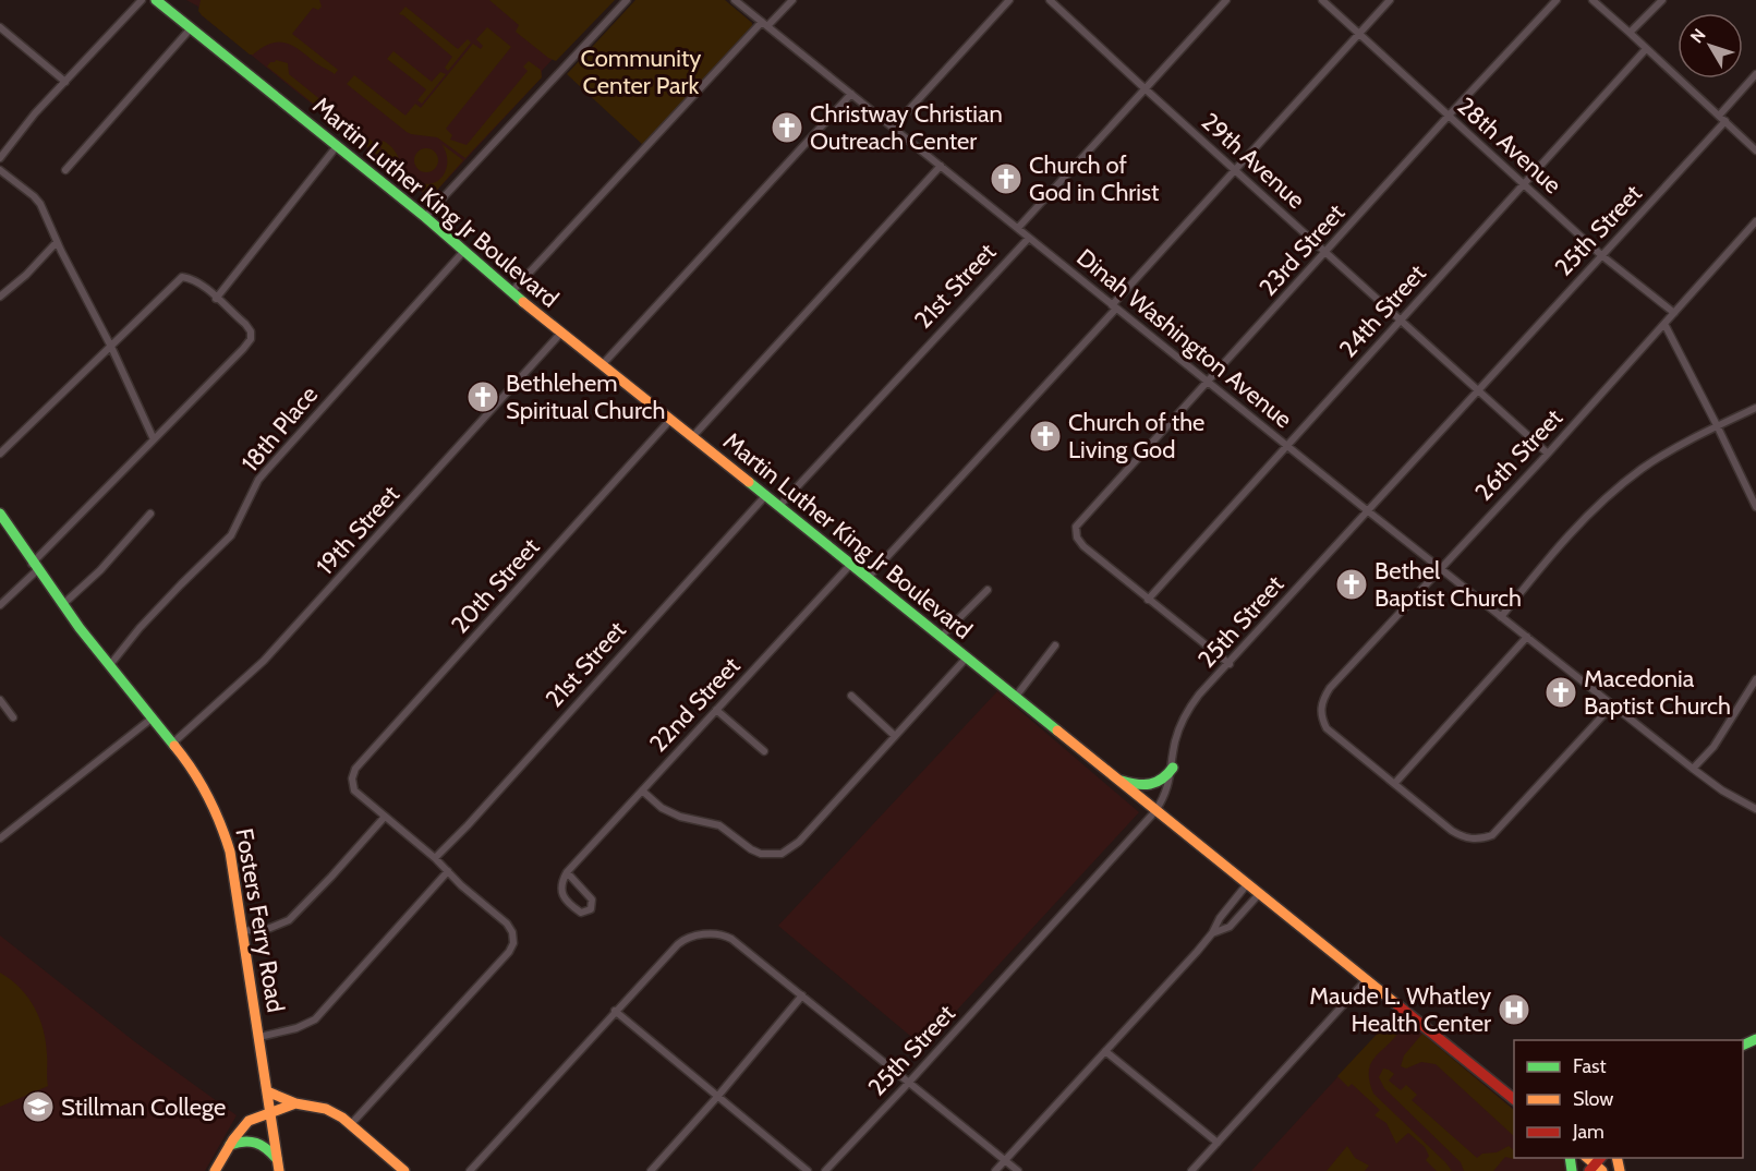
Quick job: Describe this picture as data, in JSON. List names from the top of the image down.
{
  "streets": {
    "main road": ["Martin Luther King Jr Boulevard", "Fosters Ferry Road"],
    "street": [
      "28th Avenue",
      "29th Avenue",
      "25th Street",
      "23rd Street",
      "21st Street",
      "24th Street",
      "Dinah Washington Avenue",
      "18th Place",
      "26th Street",
      "19th Street",
      "20th Street",
      "22nd Street"
    ]
  },
  "crossings": [
    ["28th Avenue", "25th Street"],
    ["28th Avenue", "23rd Street"],
    ["28th Avenue", "24th Street"],
    ["28th Avenue", "26th Street"],
    ["29th Avenue", "25th Street"],
    ["29th Avenue", "23rd Street"],
    ["29th Avenue", "21st Street"],
    ["29th Avenue", "24th Street"],
    ["29th Avenue", "26th Street"],
    ["Martin Luther King Jr Boulevard", "25th Street"],
    ["Martin Luther King Jr Boulevard", "21st Street"],
    ["Martin Luther King Jr Boulevard", "18th Place"],
    ["Martin Luther King Jr Boulevard", "19th Street"],
    ["Martin Luther King Jr Boulevard", "20th Street"],
    ["Martin Luther King Jr Boulevard", "22nd Street"],
    ["25th Street", "Dinah Washington Avenue"],
    ["23rd Street", "24th Street"],
    ["23rd Street", "Dinah Washington Avenue"],
    ["21st Street", "Dinah Washington Avenue"],
    ["24th Street", "Dinah Washington Avenue"],
    ["Dinah Washington Avenue", "26th Street"],
    ["18th Place", "Fosters Ferry Road"],
    ["19th Street", "Fosters Ferry Road"]
  ],
  "parks": ["Community Center Park"],
  "places": {
    "church": [
      "Christway Christian Outreach Center",
      "Church of God in Christ",
      "Bethlehem Spiritual Church",
      "Church of the Living God",
      "Bethel Baptist Church",
      "Macedonia Baptist Church"
    ],
    "hospital": ["Maude L. Whatley Health Center"],
    "school or university": ["Stillman College"]
  },
  "legend": ["Fast", "Slow", "Jam"],
  "north": "top left"
}
